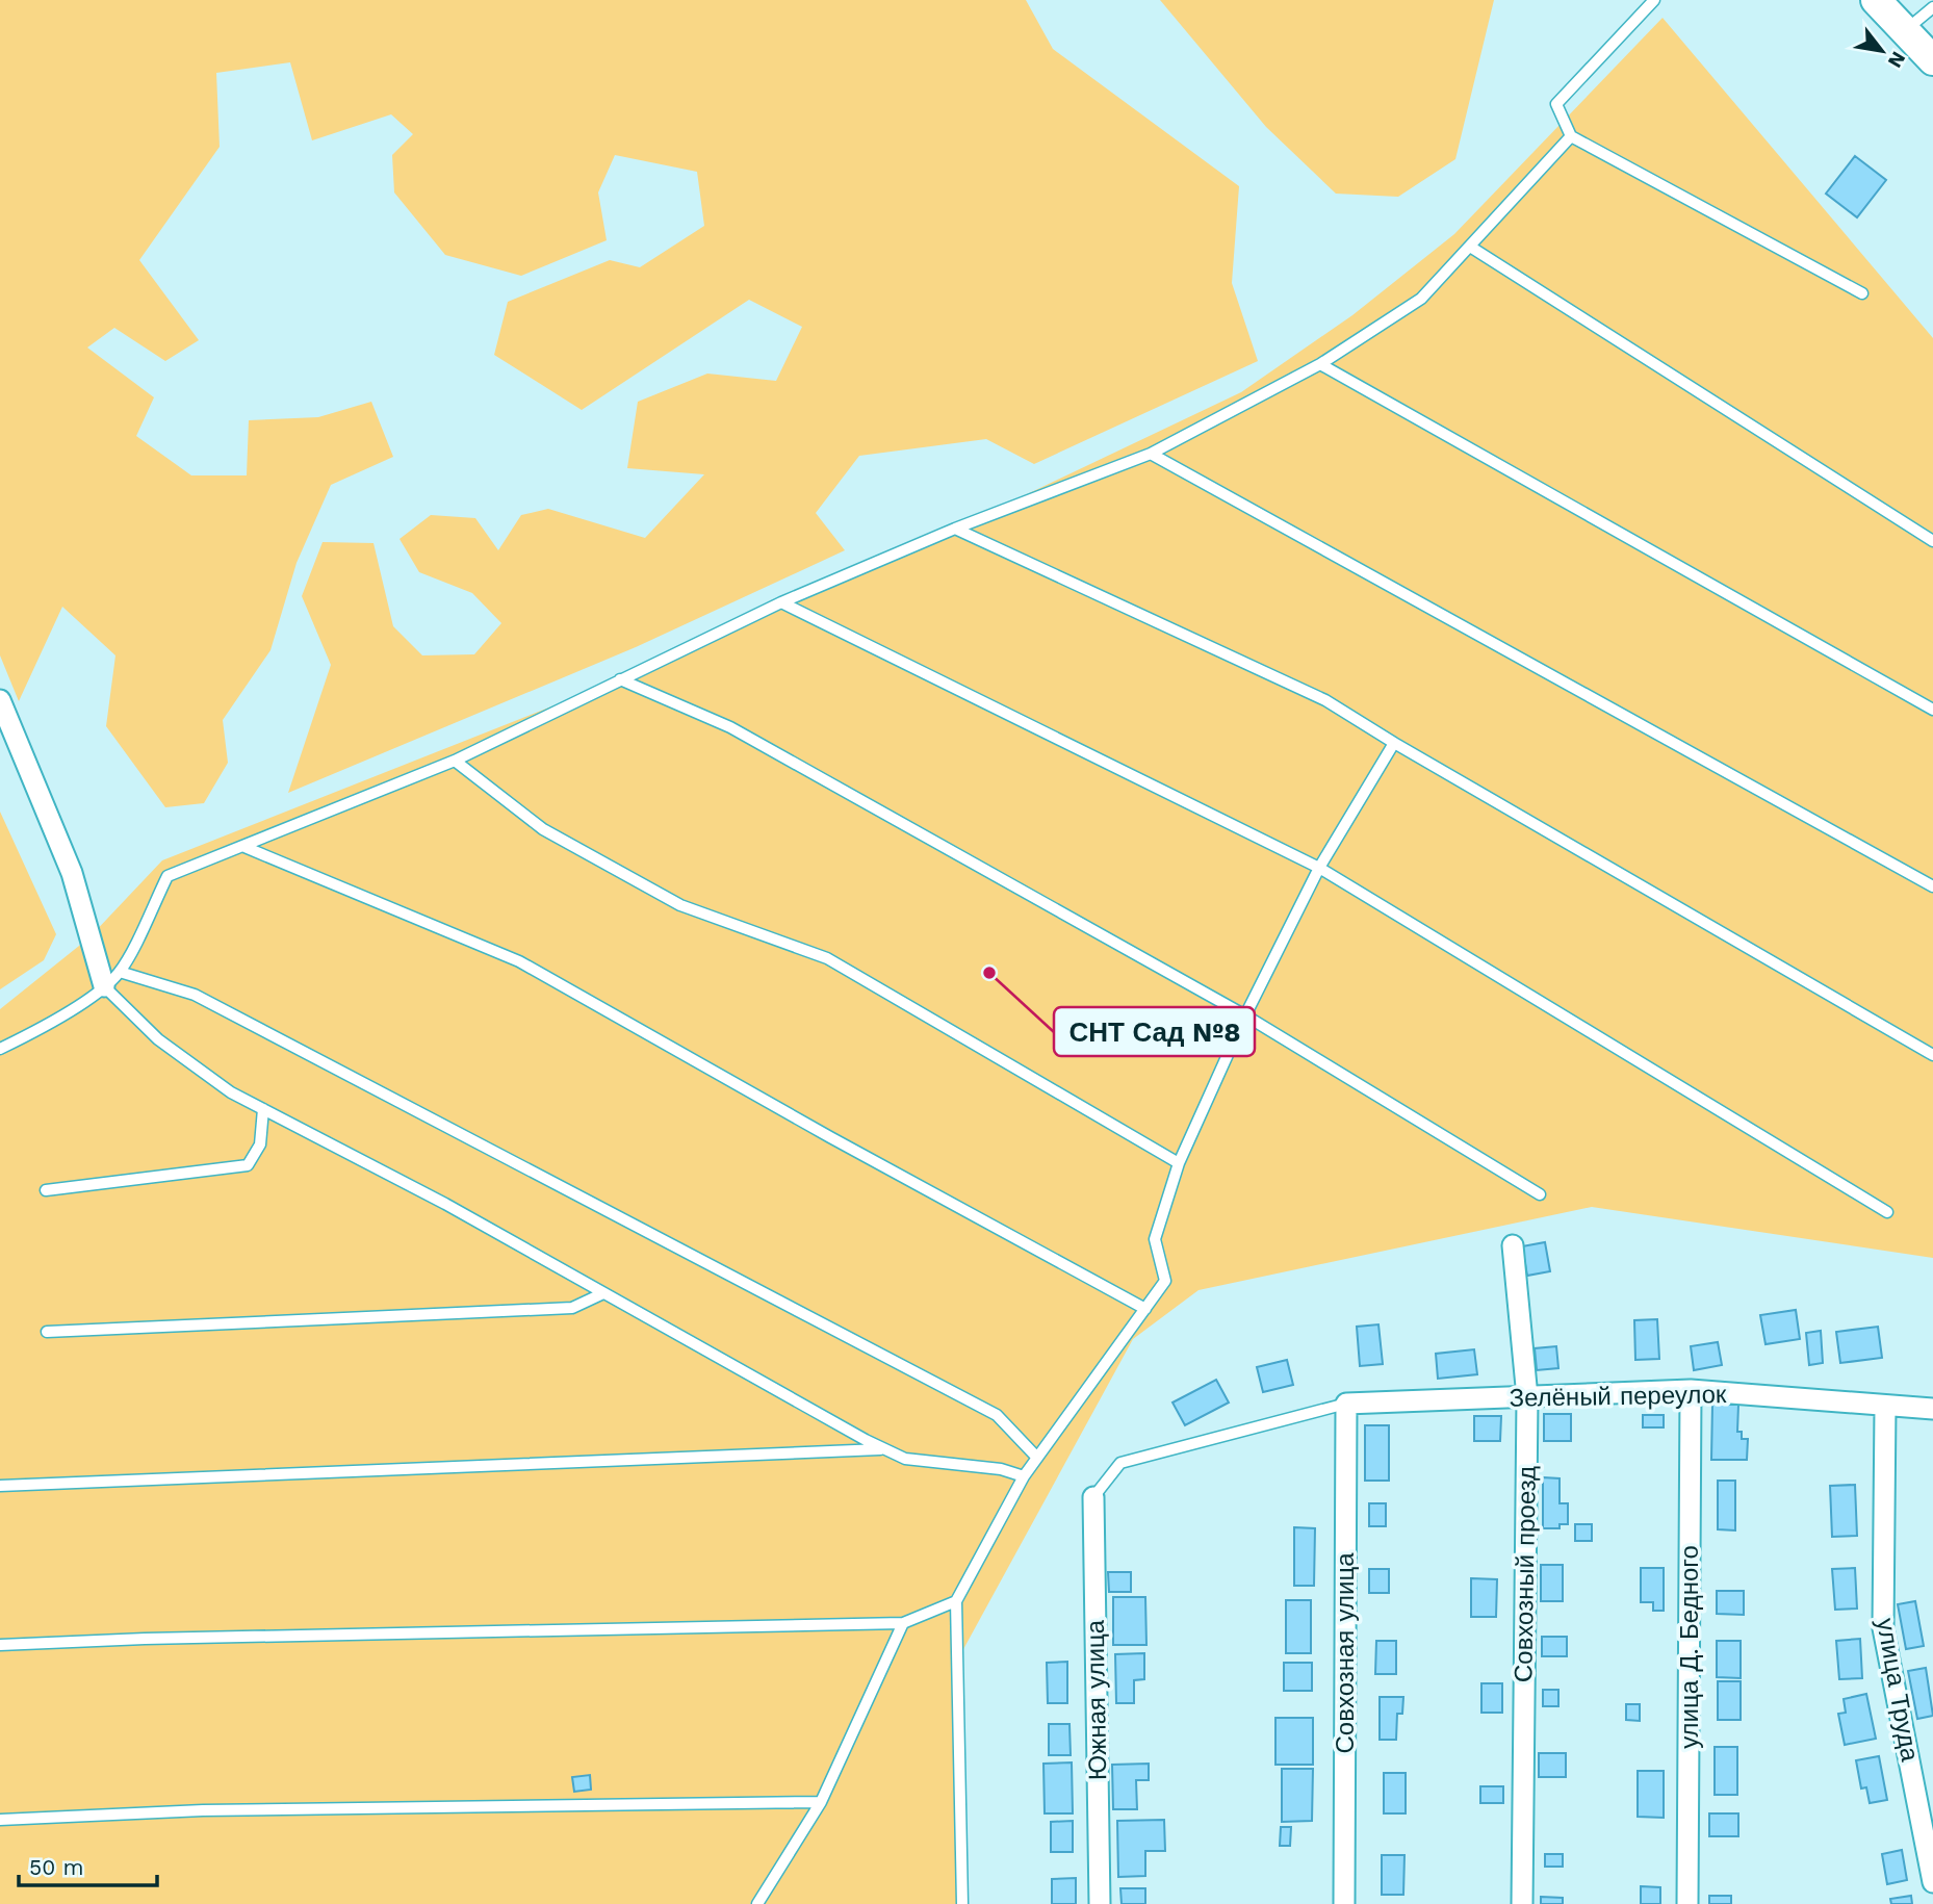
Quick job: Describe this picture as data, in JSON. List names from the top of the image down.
{
  "streets": {
    "street": [
      "Зелёный переулок",
      "Совхозный проезд",
      "улица Д. Бедного",
      "Совхозная улица",
      "улица Труда",
      "Южная улица"
    ]
  },
  "crossings": [
    ["Зелёный переулок", "Совхозный проезд"],
    ["Зелёный переулок", "улица Д. Бедного"],
    ["Зелёный переулок", "Совхозная улица"],
    ["Зелёный переулок", "улица Труда"]
  ],
  "places": ["СНТ Сад №8"],
  "scale_bar": "50 m",
  "north": "bottom right"
}
